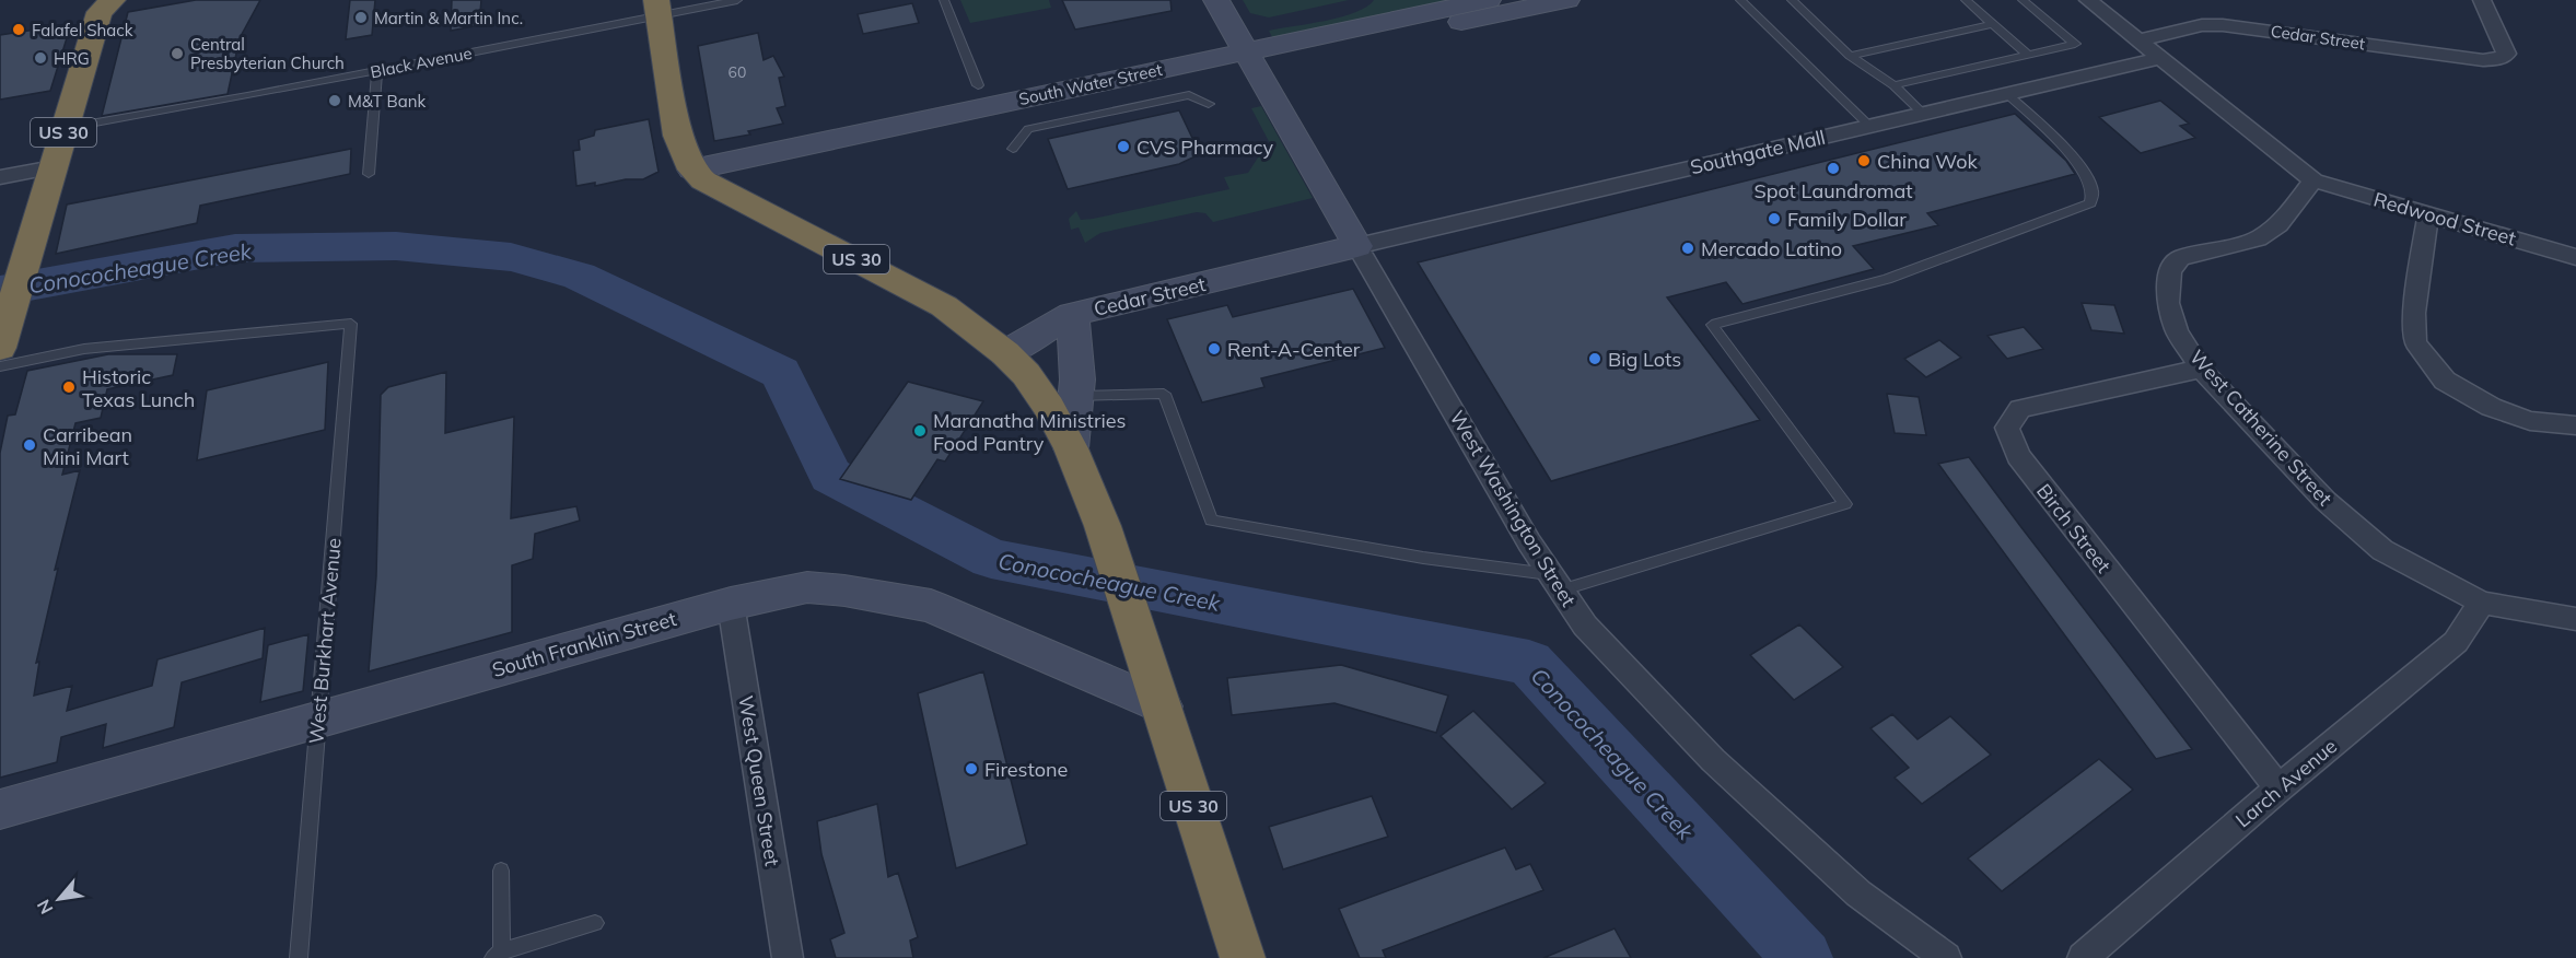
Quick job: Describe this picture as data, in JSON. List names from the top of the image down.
{
  "streets": {
    "highway": ["US 30"],
    "street": [
      "Cedar Street",
      "South Water Street",
      "Southgate Mall",
      "Redwood Street",
      "West Catherine Street",
      "West Washington Street",
      "Birch Street",
      "South Franklin Street",
      "West Queen Street",
      "Larch Avenue"
    ],
    "lane": ["Black Avenue", "West Burkhart Avenue"]
  },
  "crossings": [
    ["Cedar Street", "US 30"],
    ["Cedar Street", "Southgate Mall"],
    ["Cedar Street", "West Washington Street"],
    ["Black Avenue", "US 30"],
    ["South Water Street", "US 30"],
    ["South Water Street", "West Washington Street"],
    ["US 30", "South Franklin Street"],
    ["Southgate Mall", "West Washington Street"],
    ["Redwood Street", "West Catherine Street"],
    ["West Catherine Street", "Birch Street"],
    ["West Catherine Street", "Larch Avenue"],
    ["Birch Street", "Larch Avenue"],
    ["West Burkhart Avenue", "South Franklin Street"],
    ["South Franklin Street", "West Queen Street"]
  ],
  "water": ["Conococheague Creek"],
  "places": [
    "Martin & Martin Inc.",
    "Falafel Shack",
    "Central Presbyterian Church",
    "HRG",
    "M&T Bank",
    "CVS Pharmacy",
    "China Wok",
    "Spot Laundromat",
    "Family Dollar",
    "Mercado Latino",
    "Rent-A-Center",
    "Big Lots",
    "Historic Texas Lunch",
    "Maranatha Ministries Food Pantry",
    "Carribean Mini Mart",
    "Firestone"
  ],
  "house_numbers": ["60"],
  "north": "bottom left"
}
